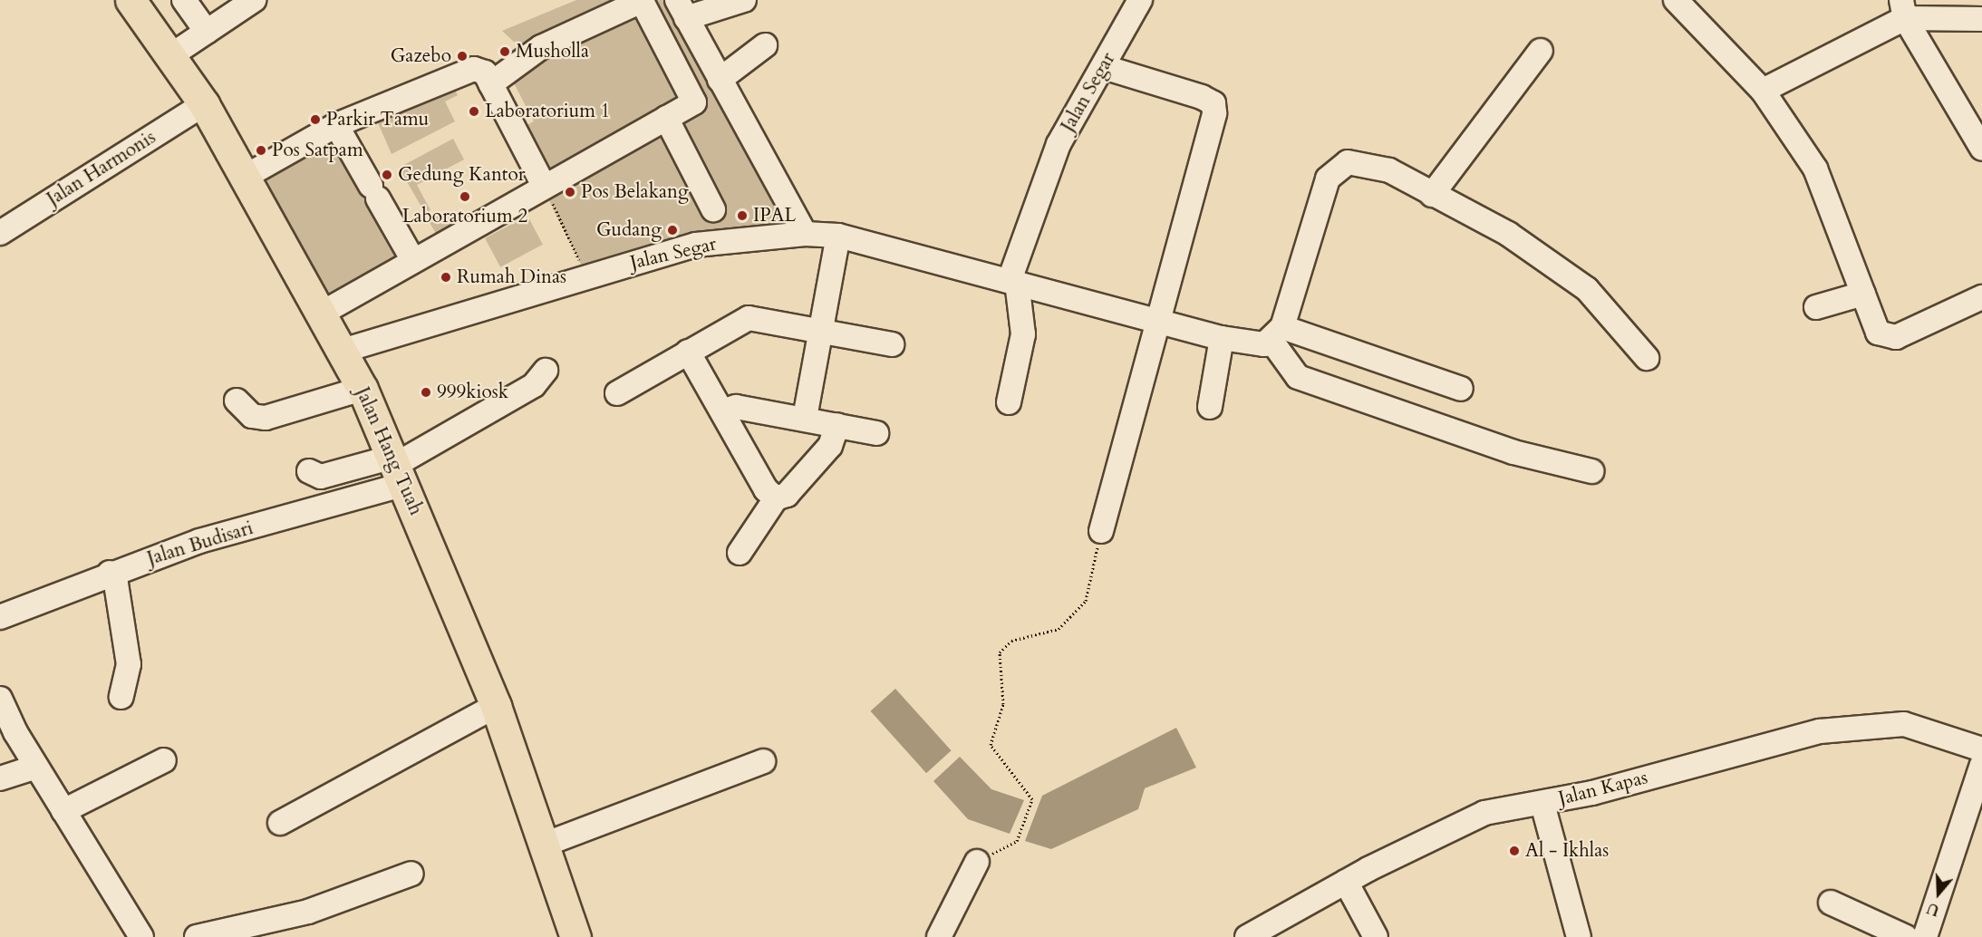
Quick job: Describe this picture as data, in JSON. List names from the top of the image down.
{
  "streets": {
    "main road": ["Jalan Hang Tuah"],
    "street": [
      "Jalan Segar",
      "Jalan Harmonis",
      "Jalan Budisari",
      "Jalan Kapas"
    ]
  },
  "crossings": [
    ["Jalan Segar", "Jalan Hang Tuah"],
    ["Jalan Harmonis", "Jalan Hang Tuah"],
    ["Jalan Hang Tuah", "Jalan Budisari"]
  ],
  "places": [
    "Musholla",
    "Gazebo",
    "Laboratorium 1",
    "Parkir Tamu",
    "Pos Satpam",
    "Gedung Kantor",
    "Pos Belakang",
    "Laboratorium 2",
    "IPAL",
    "Gudang",
    "Rumah Dinas",
    "999kiosk",
    "Al - Ikhlas"
  ],
  "north": "bottom"
}
